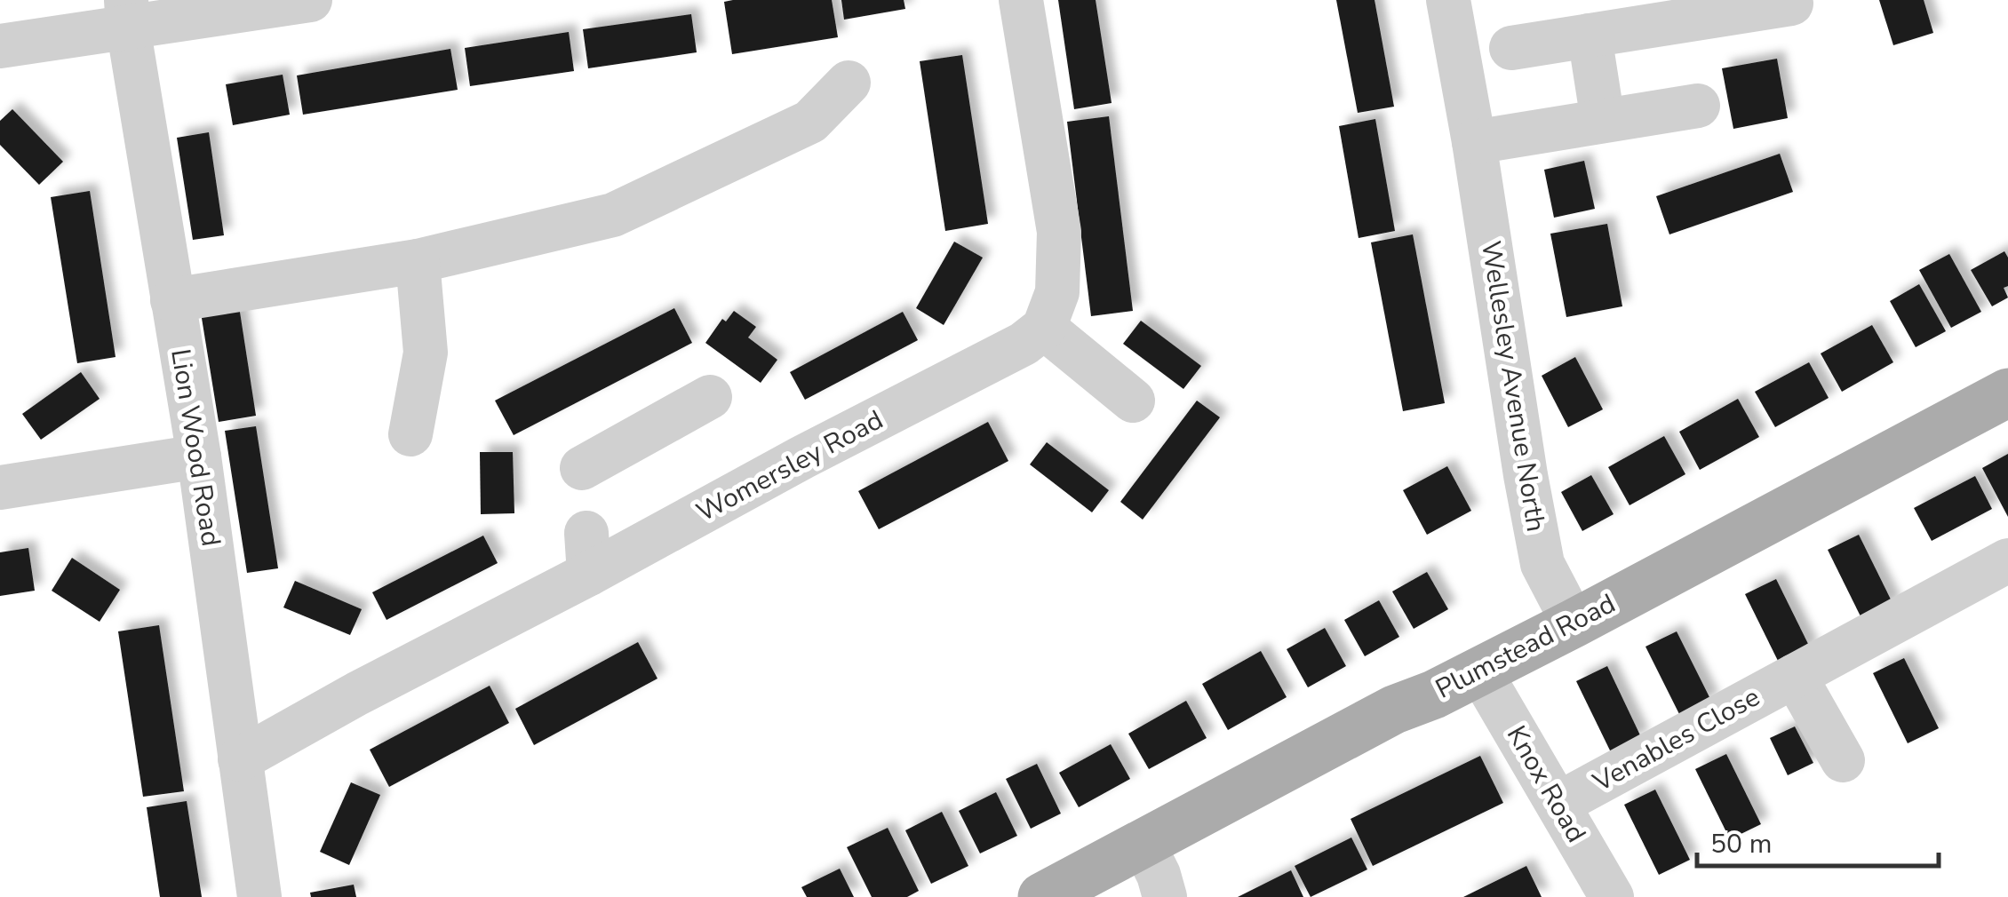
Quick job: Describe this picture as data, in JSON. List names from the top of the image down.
{
  "streets": {
    "main road": ["Plumstead Road"],
    "street": [
      "Wellesley Avenue North",
      "Lion Wood Road",
      "Womersley Road",
      "Venables Close",
      "Knox Road"
    ]
  },
  "crossings": [
    ["Wellesley Avenue North", "Plumstead Road"],
    ["Lion Wood Road", "Womersley Road"],
    ["Plumstead Road", "Knox Road"],
    ["Venables Close", "Knox Road"]
  ],
  "scale_bar": "50 m"
}
